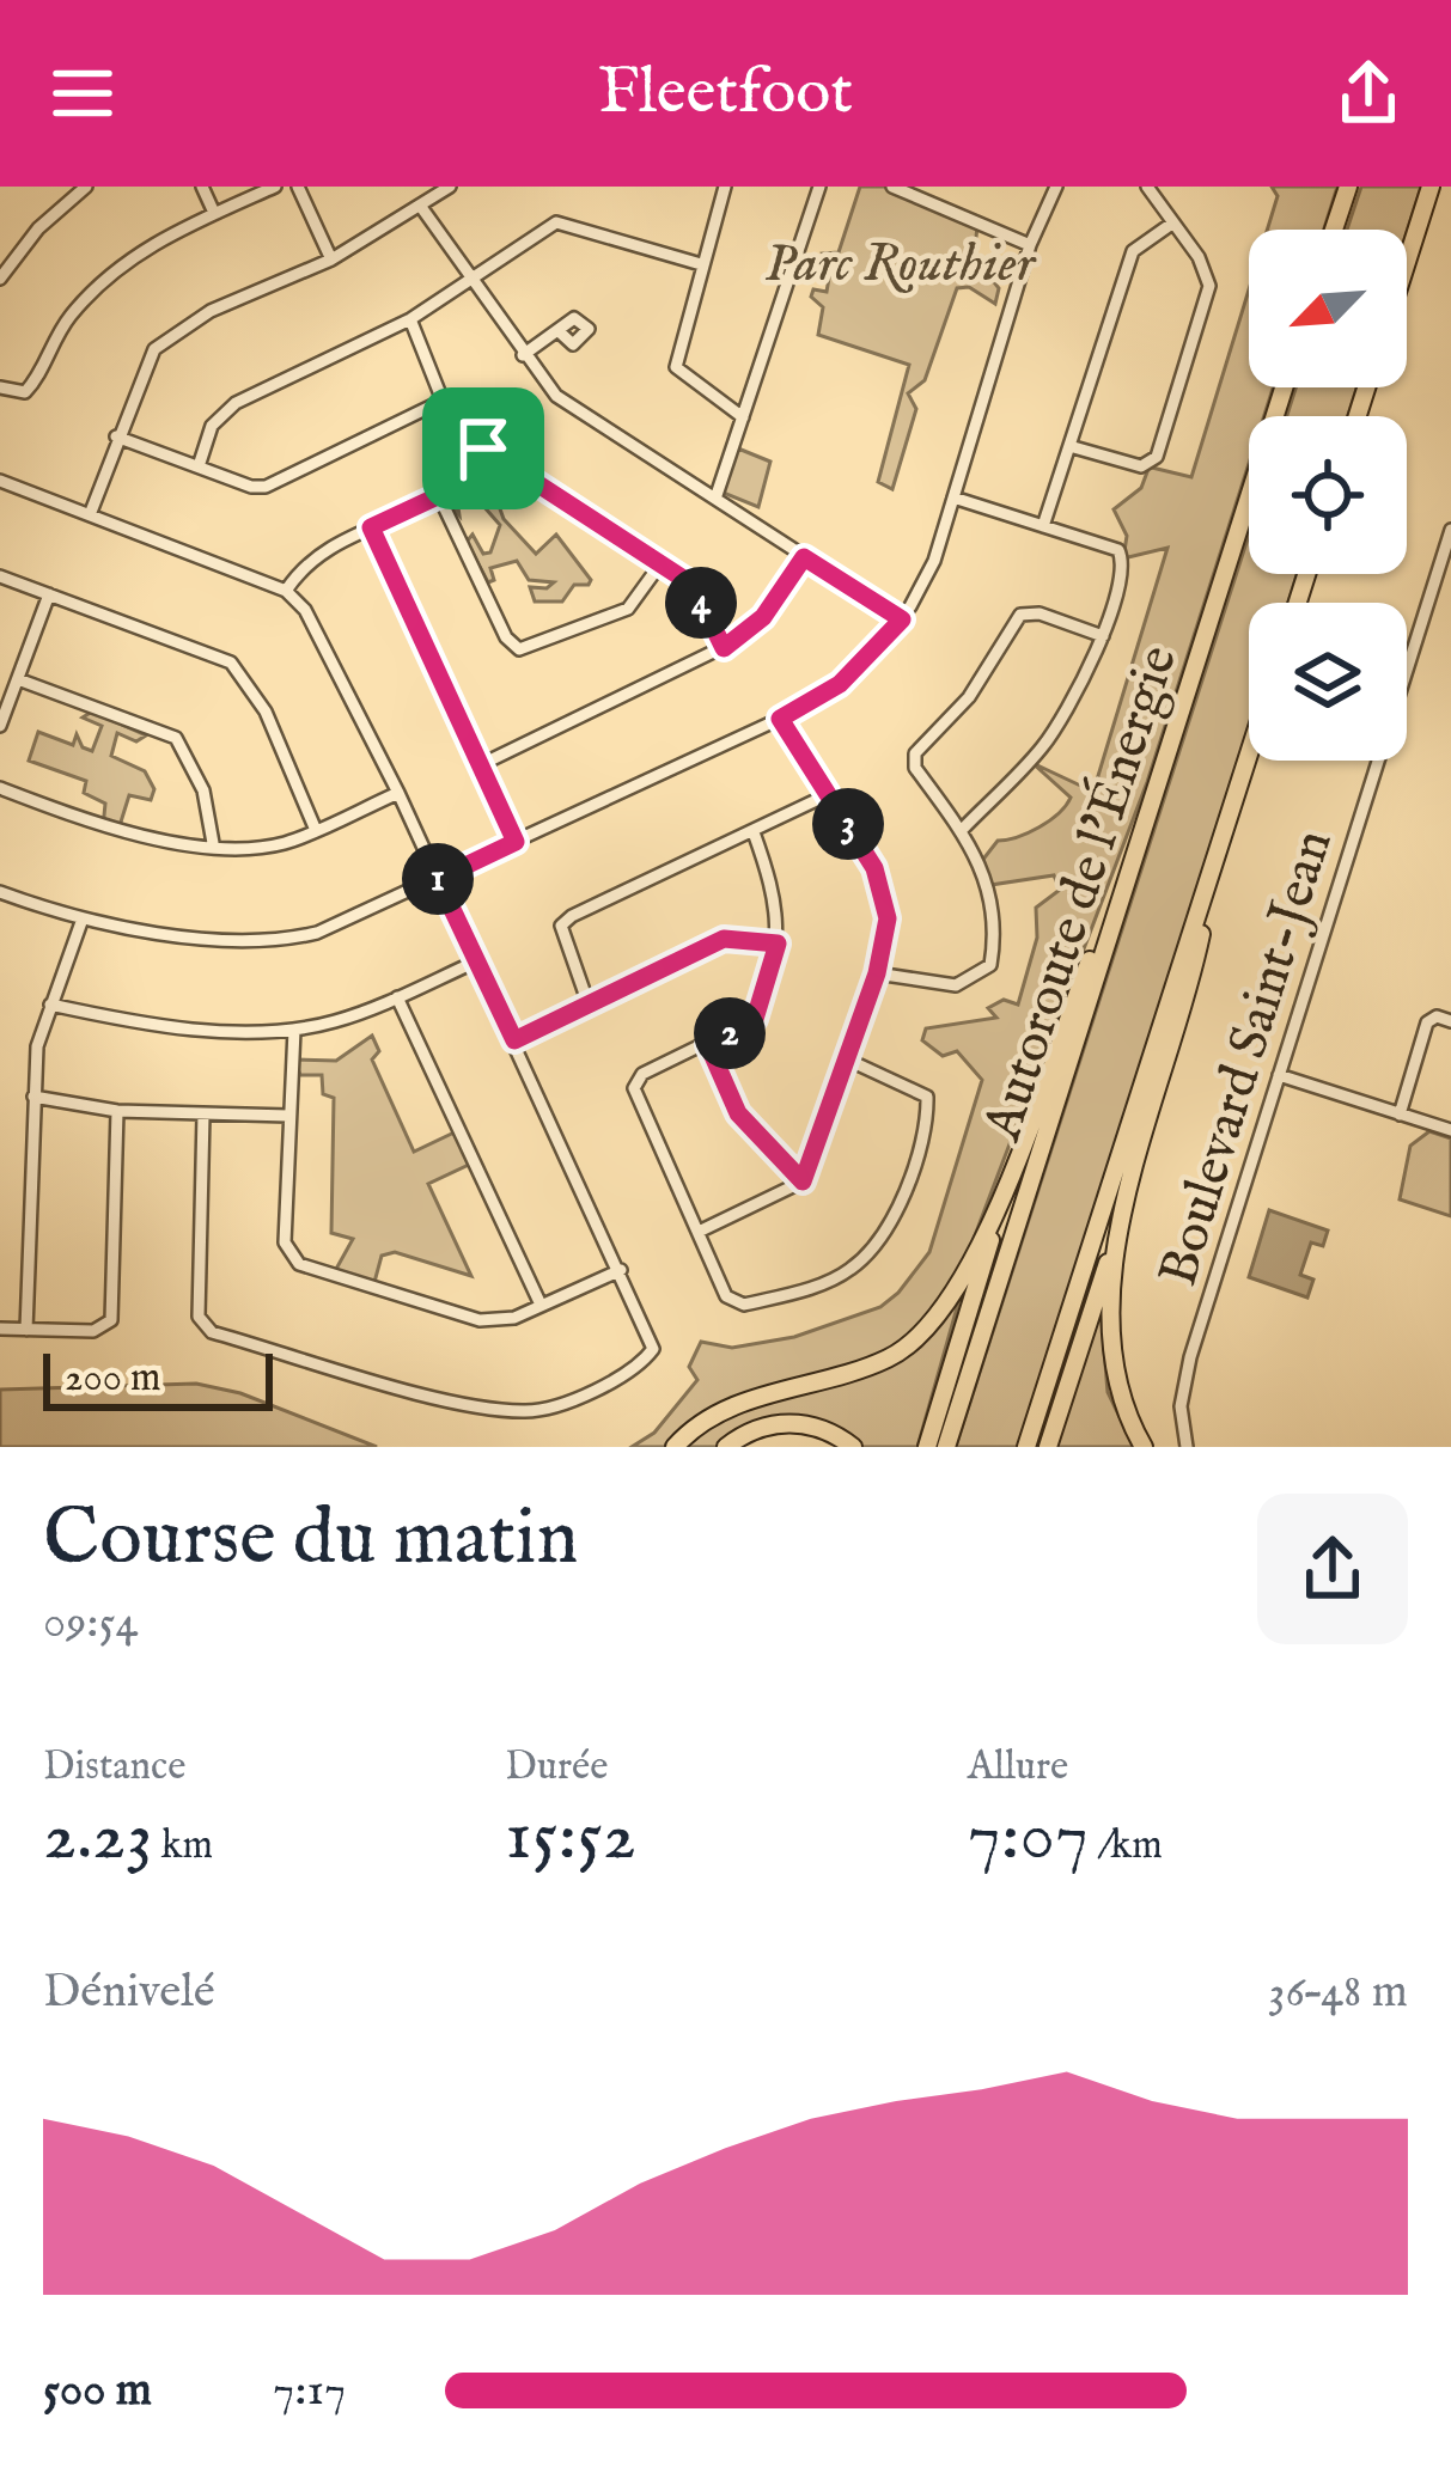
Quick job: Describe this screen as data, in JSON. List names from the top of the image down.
{
  "streets": {
    "highway": ["Autoroute de l'Énergie"],
    "street": ["Boulevard Saint-Jean"]
  },
  "parks": ["Parc Routhier"],
  "scale_bar": "200 m",
  "north": "bottom left",
  "page": {
    "header": "Fleetfoot",
    "pins": [
      "4",
      "3",
      "1",
      "2"
    ],
    "scale": "200 m",
    "heading": ["Course du matin", "09:54"],
    "stats": [
      ["Distance", "2.23 km"],
      ["Durée", "15:52"],
      ["Allure", "7:07 /km"]
    ],
    "chart": ["Dénivelé", "36–48 m"],
    "list": [
      {
        "name": "500 m",
        "note": "7:17"
      }
    ]
  }
}
